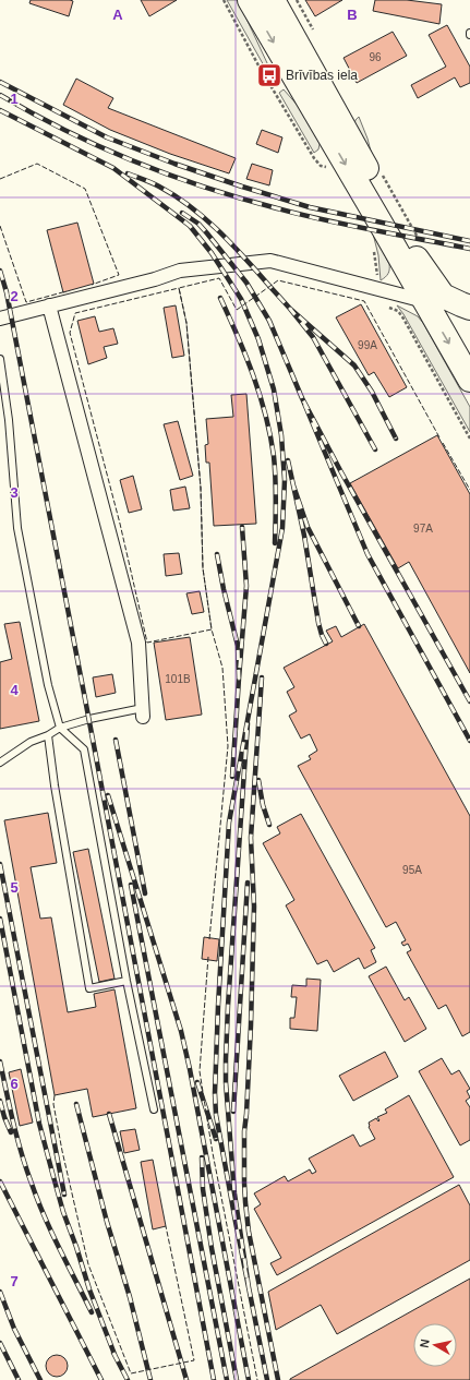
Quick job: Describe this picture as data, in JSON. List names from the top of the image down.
{
  "places": {
    "bus stop": ["Brīvības iela"]
  },
  "house_numbers": [
    "96",
    "99A",
    "97A",
    "101B",
    "95A"
  ],
  "north": "left",
  "grid": {
    "columns": ["A", "B"],
    "rows": [
      "1",
      "2",
      "3",
      "4",
      "5",
      "6",
      "7"
    ]
  }
}
